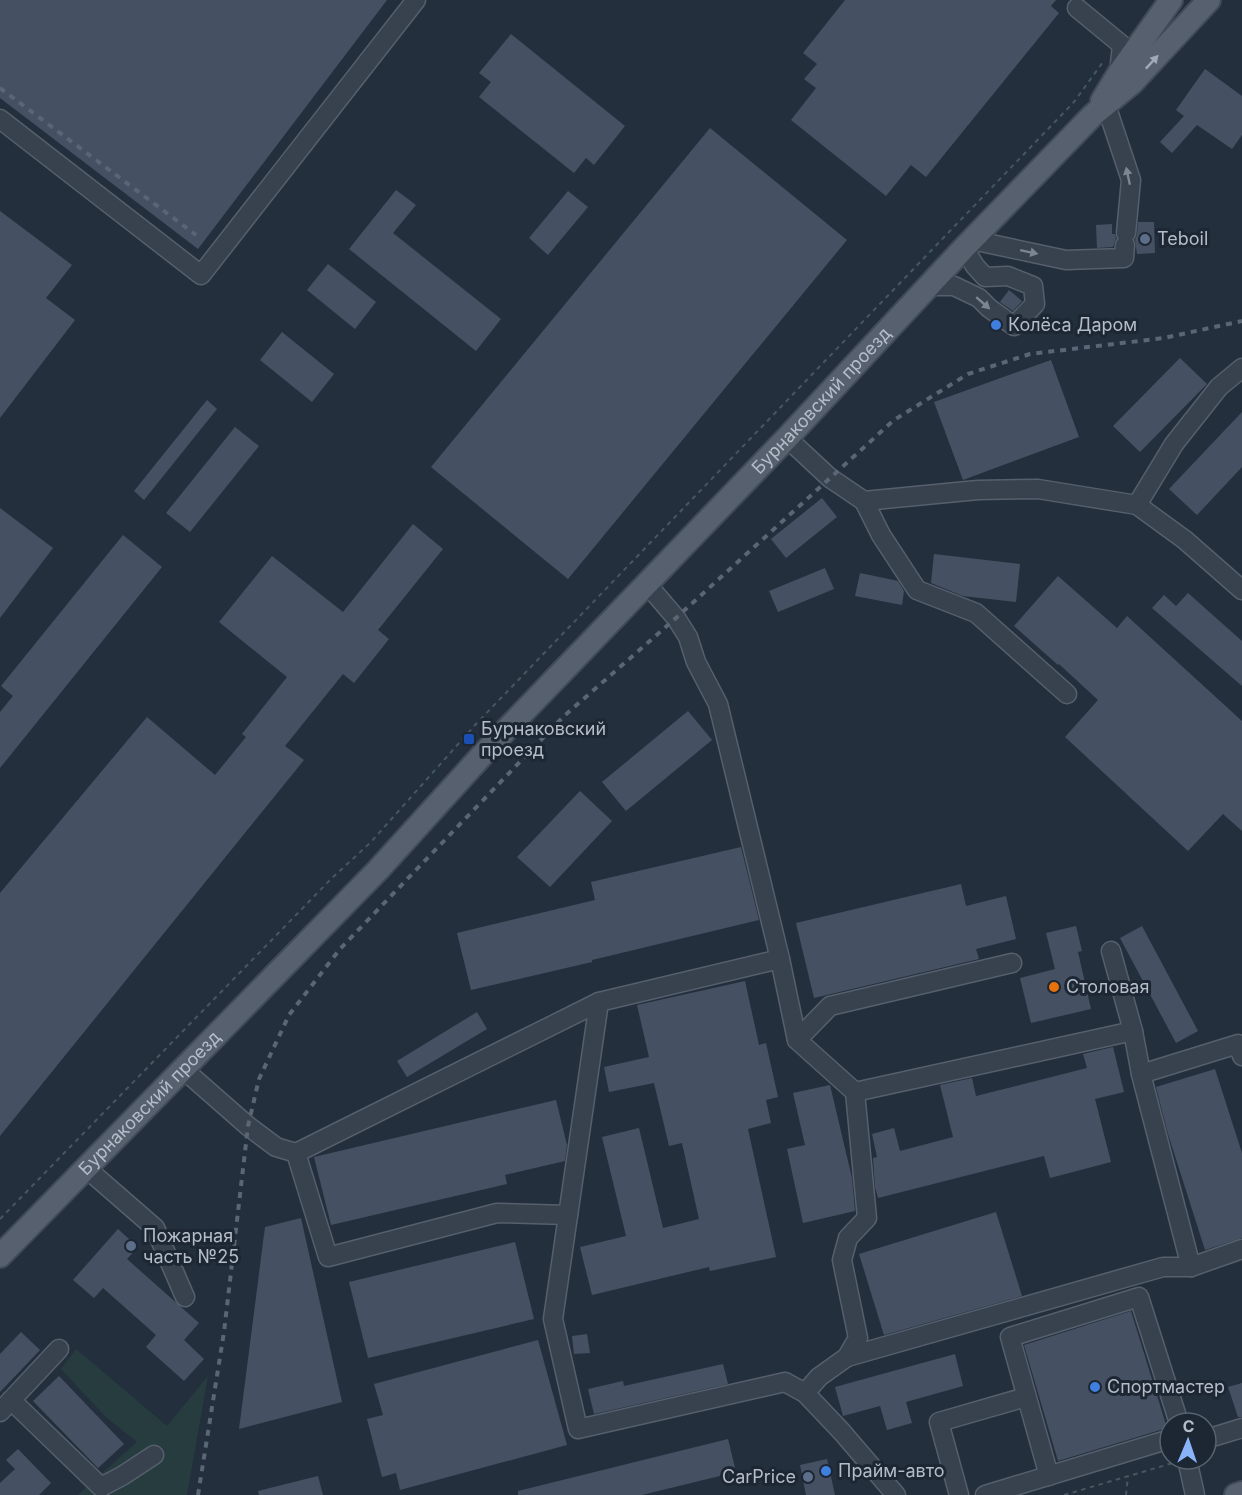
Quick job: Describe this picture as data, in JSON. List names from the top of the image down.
{
  "streets": {
    "main road": ["Бурнаковский проезд"]
  },
  "places": {
    "other": [
      "Teboil",
      "Колёса Даром",
      "Столовая",
      "Пожарная часть №25",
      "Спортмастер",
      "Прайм-авто",
      "CarPrice"
    ],
    "transit": ["Бурнаковский проезд"]
  },
  "north": "top"
}
